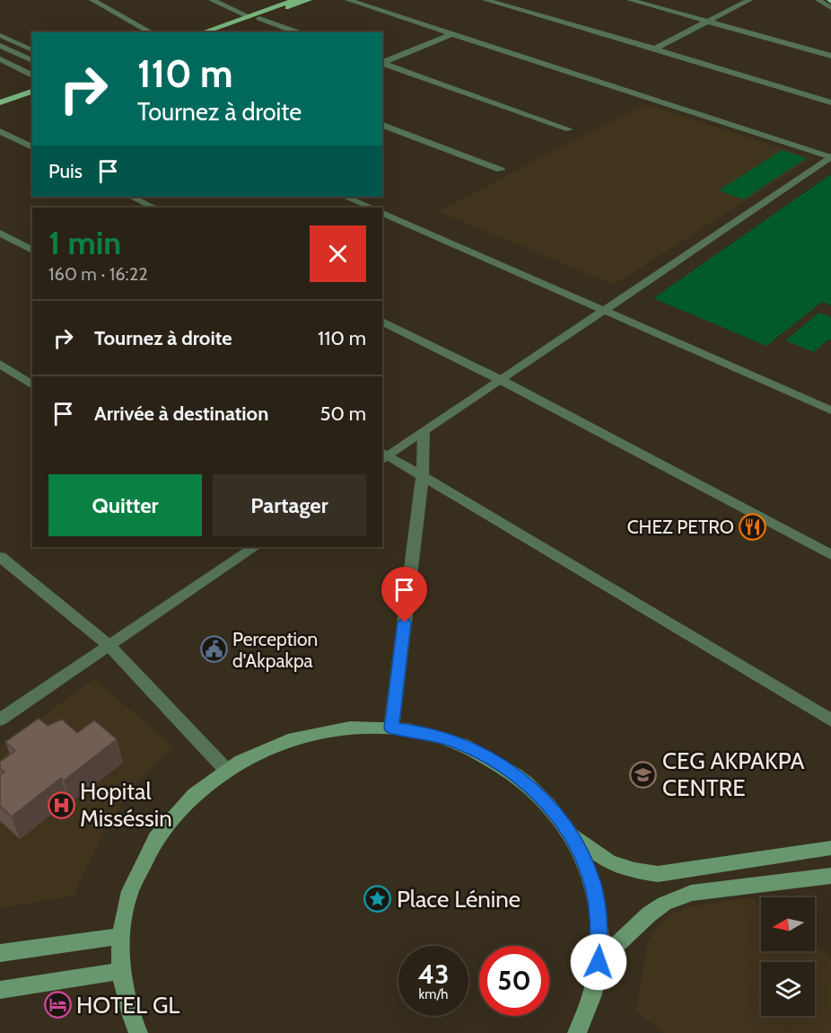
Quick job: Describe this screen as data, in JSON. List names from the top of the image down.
{
  "places": {
    "restaurant": ["CHEZ PETRO"],
    "public building": ["Perception d'Akpakpa"],
    "school or university": ["CEG AKPAKPA CENTRE"],
    "hospital": ["Hopital Misséssin"],
    "place": ["Place Lénine"],
    "hotel": ["HOTEL GL"]
  },
  "north": "left",
  "page": {
    "turn": ["110 m", "Tournez à droite"],
    "then": "Puis",
    "heading": ["1 min", "160 m · 16:22"],
    "list": [
      {
        "name": "Tournez à droite",
        "value": "110 m"
      },
      {
        "name": "Arrivée à destination",
        "value": "50 m"
      }
    ],
    "buttons": ["Quitter", "Partager"],
    "speed": "43 km/h",
    "limit": "50"
  }
}
